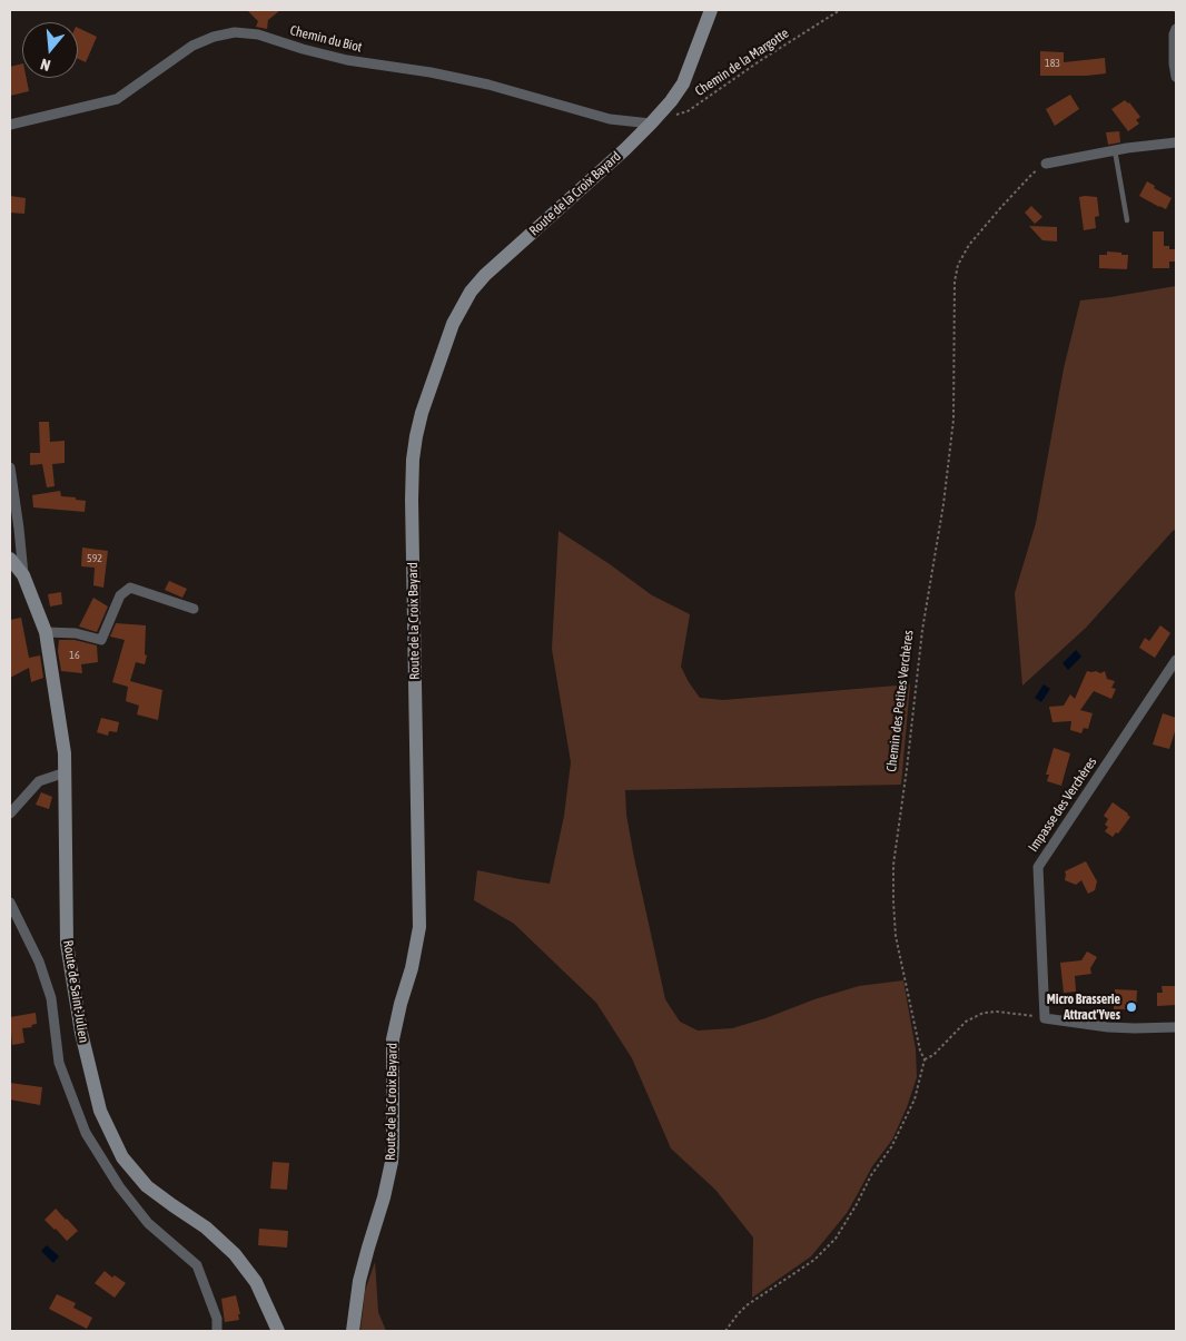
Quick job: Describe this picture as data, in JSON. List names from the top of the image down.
{
  "streets": {
    "main road": ["Route de la Croix Bayard", "Route de Saint-Julien"],
    "street": ["Chemin du Biot", "Impasse des Verchères"],
    "path": ["Chemin de la Margotte", "Chemin des Petites Verchères"]
  },
  "crossings": [
    ["Chemin du Biot", "Chemin de la Margotte"],
    ["Chemin du Biot", "Route de la Croix Bayard"],
    ["Chemin de la Margotte", "Route de la Croix Bayard"]
  ],
  "places": ["Micro Brasserie Attract'Yves"],
  "house_numbers": ["183", "592", "16"],
  "north": "bottom"
}
